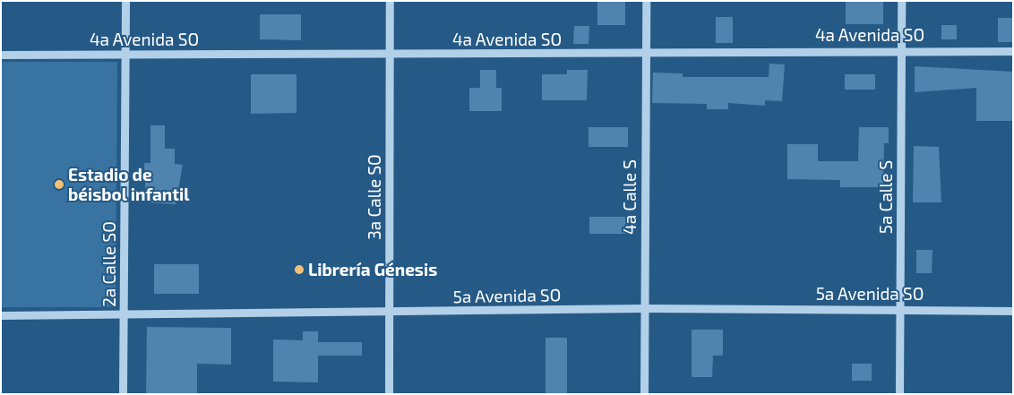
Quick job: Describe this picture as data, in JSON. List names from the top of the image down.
{
  "streets": {
    "street": [
      "4a Avenida SO",
      "3a Calle SO",
      "4a Calle S",
      "5a Calle S",
      "2a Calle SO",
      "5a Avenida SO"
    ]
  },
  "crossings": [
    ["4a Avenida SO", "3a Calle SO"],
    ["4a Avenida SO", "4a Calle S"],
    ["4a Avenida SO", "5a Calle S"],
    ["4a Avenida SO", "2a Calle SO"],
    ["3a Calle SO", "5a Avenida SO"],
    ["4a Calle S", "5a Avenida SO"],
    ["5a Calle S", "5a Avenida SO"],
    ["2a Calle SO", "5a Avenida SO"]
  ],
  "places": ["Estadio de béisbol infantil", "Librería Génesis"]
}
